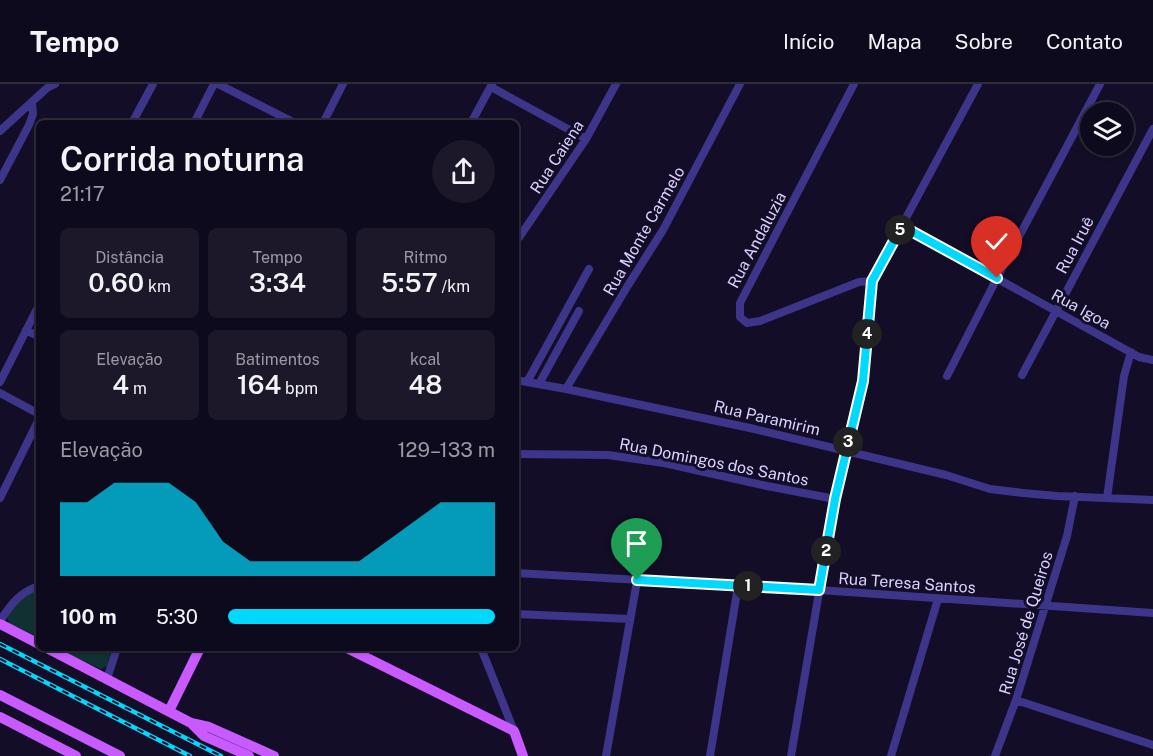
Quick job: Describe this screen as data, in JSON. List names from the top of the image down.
{
  "streets": {
    "street": [
      "Rua Caiena",
      "Rua Monte Carmelo",
      "Rua Andaluzia",
      "Rua Iruê",
      "Rua Igoa",
      "Rua Paramirim",
      "Rua Domingos dos Santos",
      "Rua Teresa Santos",
      "Rua José de Queiros"
    ]
  },
  "crossings": [
    ["Rua Monte Carmelo", "Rua Paramirim"],
    ["Rua Iruê", "Rua Igoa"],
    ["Rua Paramirim", "Rua José de Queiros"],
    ["Rua Teresa Santos", "Rua José de Queiros"]
  ],
  "page": {
    "header": "Tempo",
    "nav": [
      "Início",
      "Mapa",
      "Sobre",
      "Contato"
    ],
    "heading": ["Corrida noturna", "21:17"],
    "pins": [
      "5",
      "4",
      "3",
      "2",
      "1"
    ],
    "stats": [
      ["Distância", "0.60 km"],
      ["Tempo", "3:34"],
      ["Ritmo", "5:57 /km"],
      ["Elevação", "4 m"],
      ["Batimentos", "164 bpm"],
      ["kcal", "48"]
    ],
    "chart": ["Elevação", "129–133 m"],
    "list": [
      {
        "name": "100 m",
        "note": "5:30"
      }
    ]
  }
}
